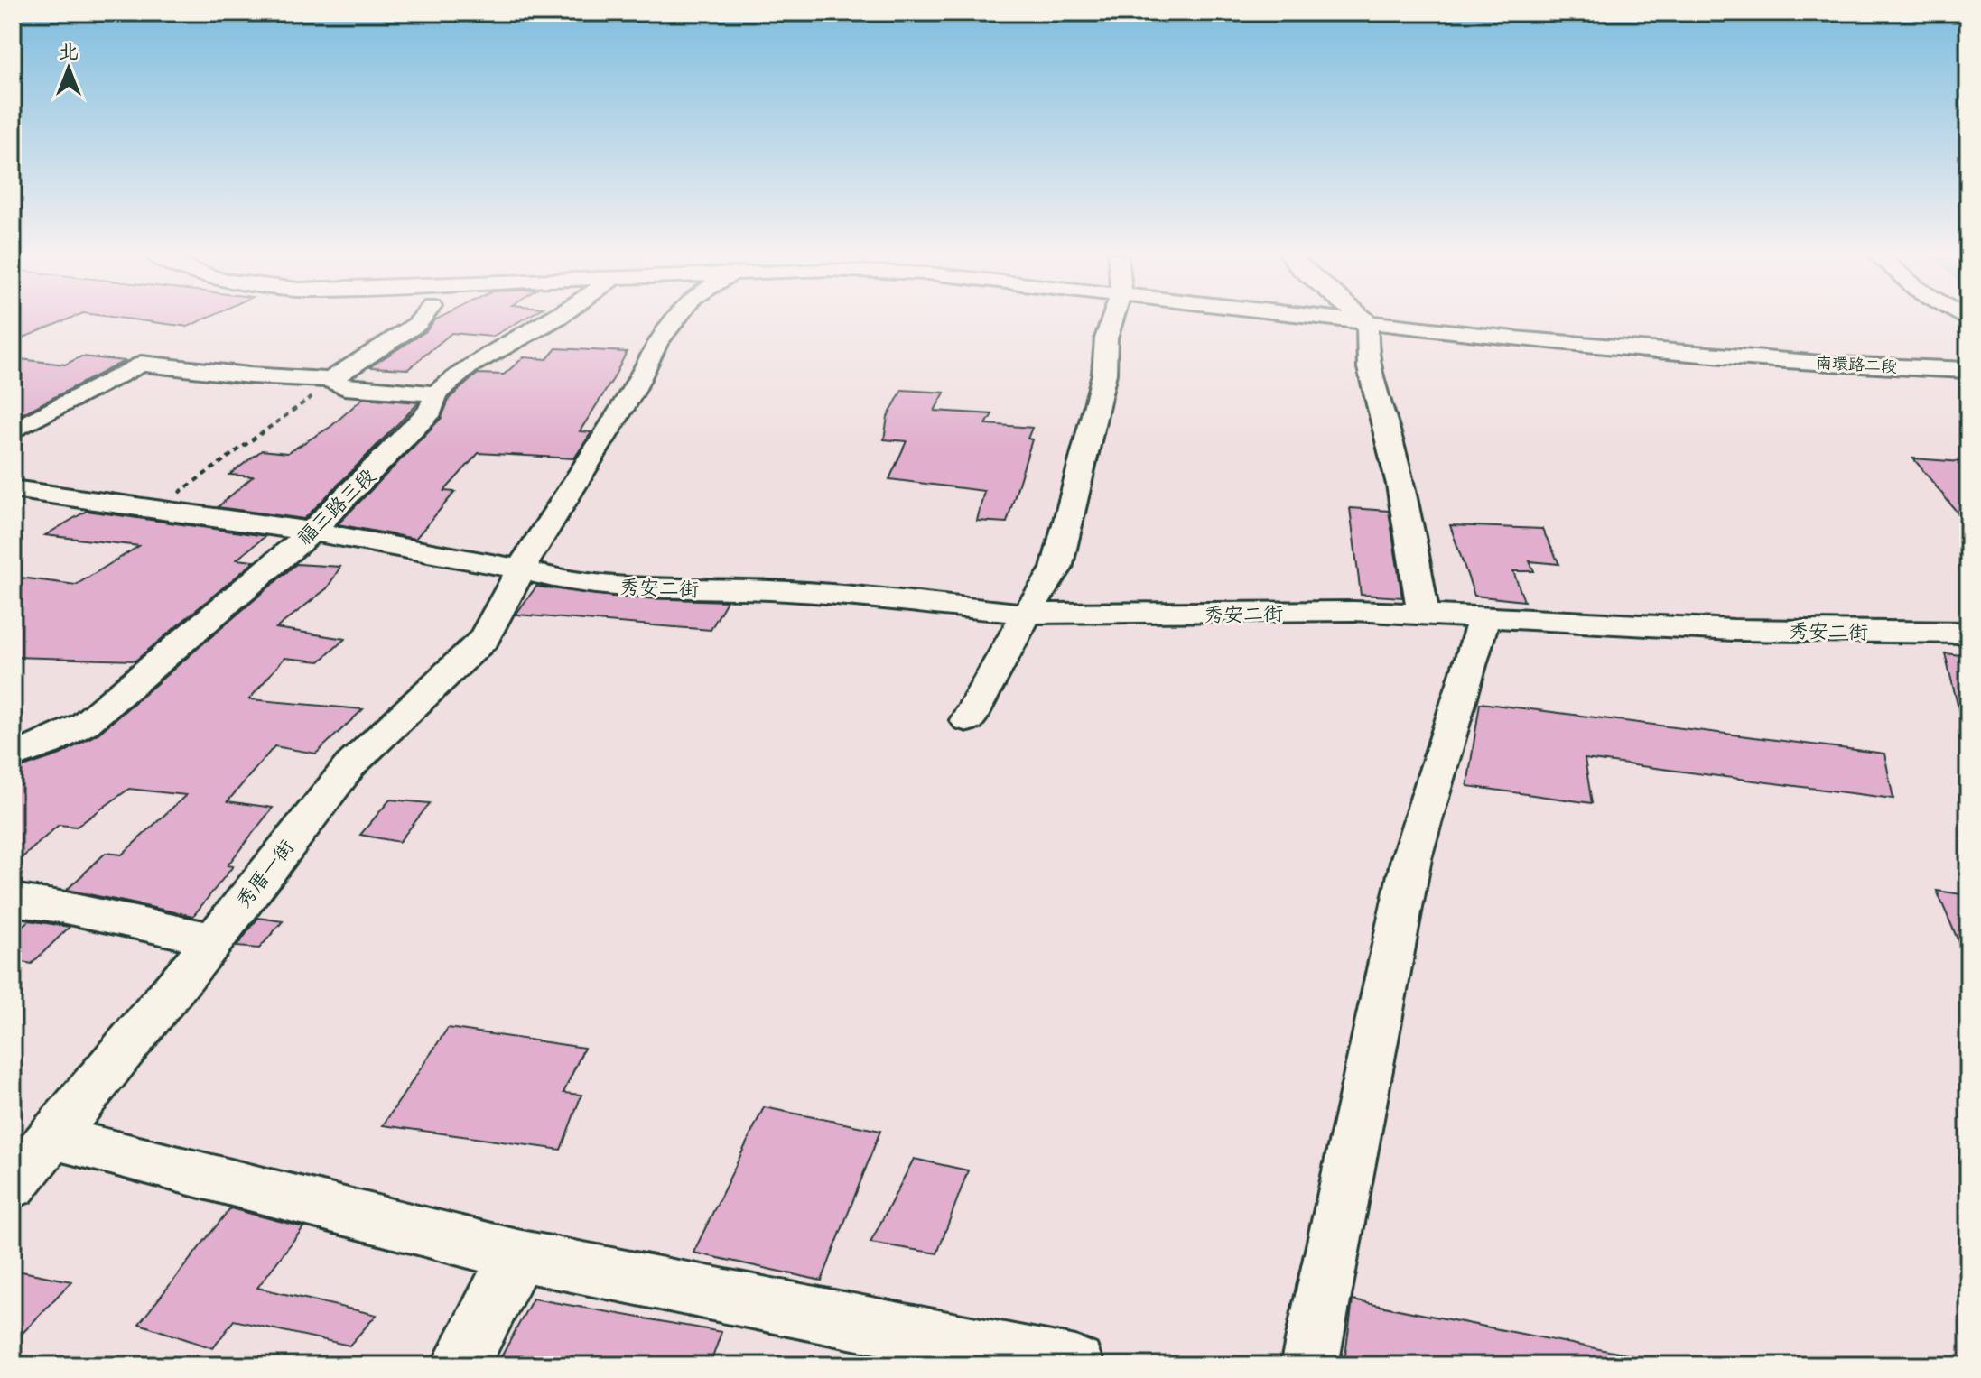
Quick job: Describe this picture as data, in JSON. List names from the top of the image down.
{
  "streets": {
    "street": [
      "南環路二段",
      "福三路三段",
      "秀安二街",
      "秀厝一街"
    ]
  },
  "crossings": [
    ["福三路三段", "秀安二街"],
    ["秀安二街", "秀厝一街"]
  ],
  "north": "top"
}
